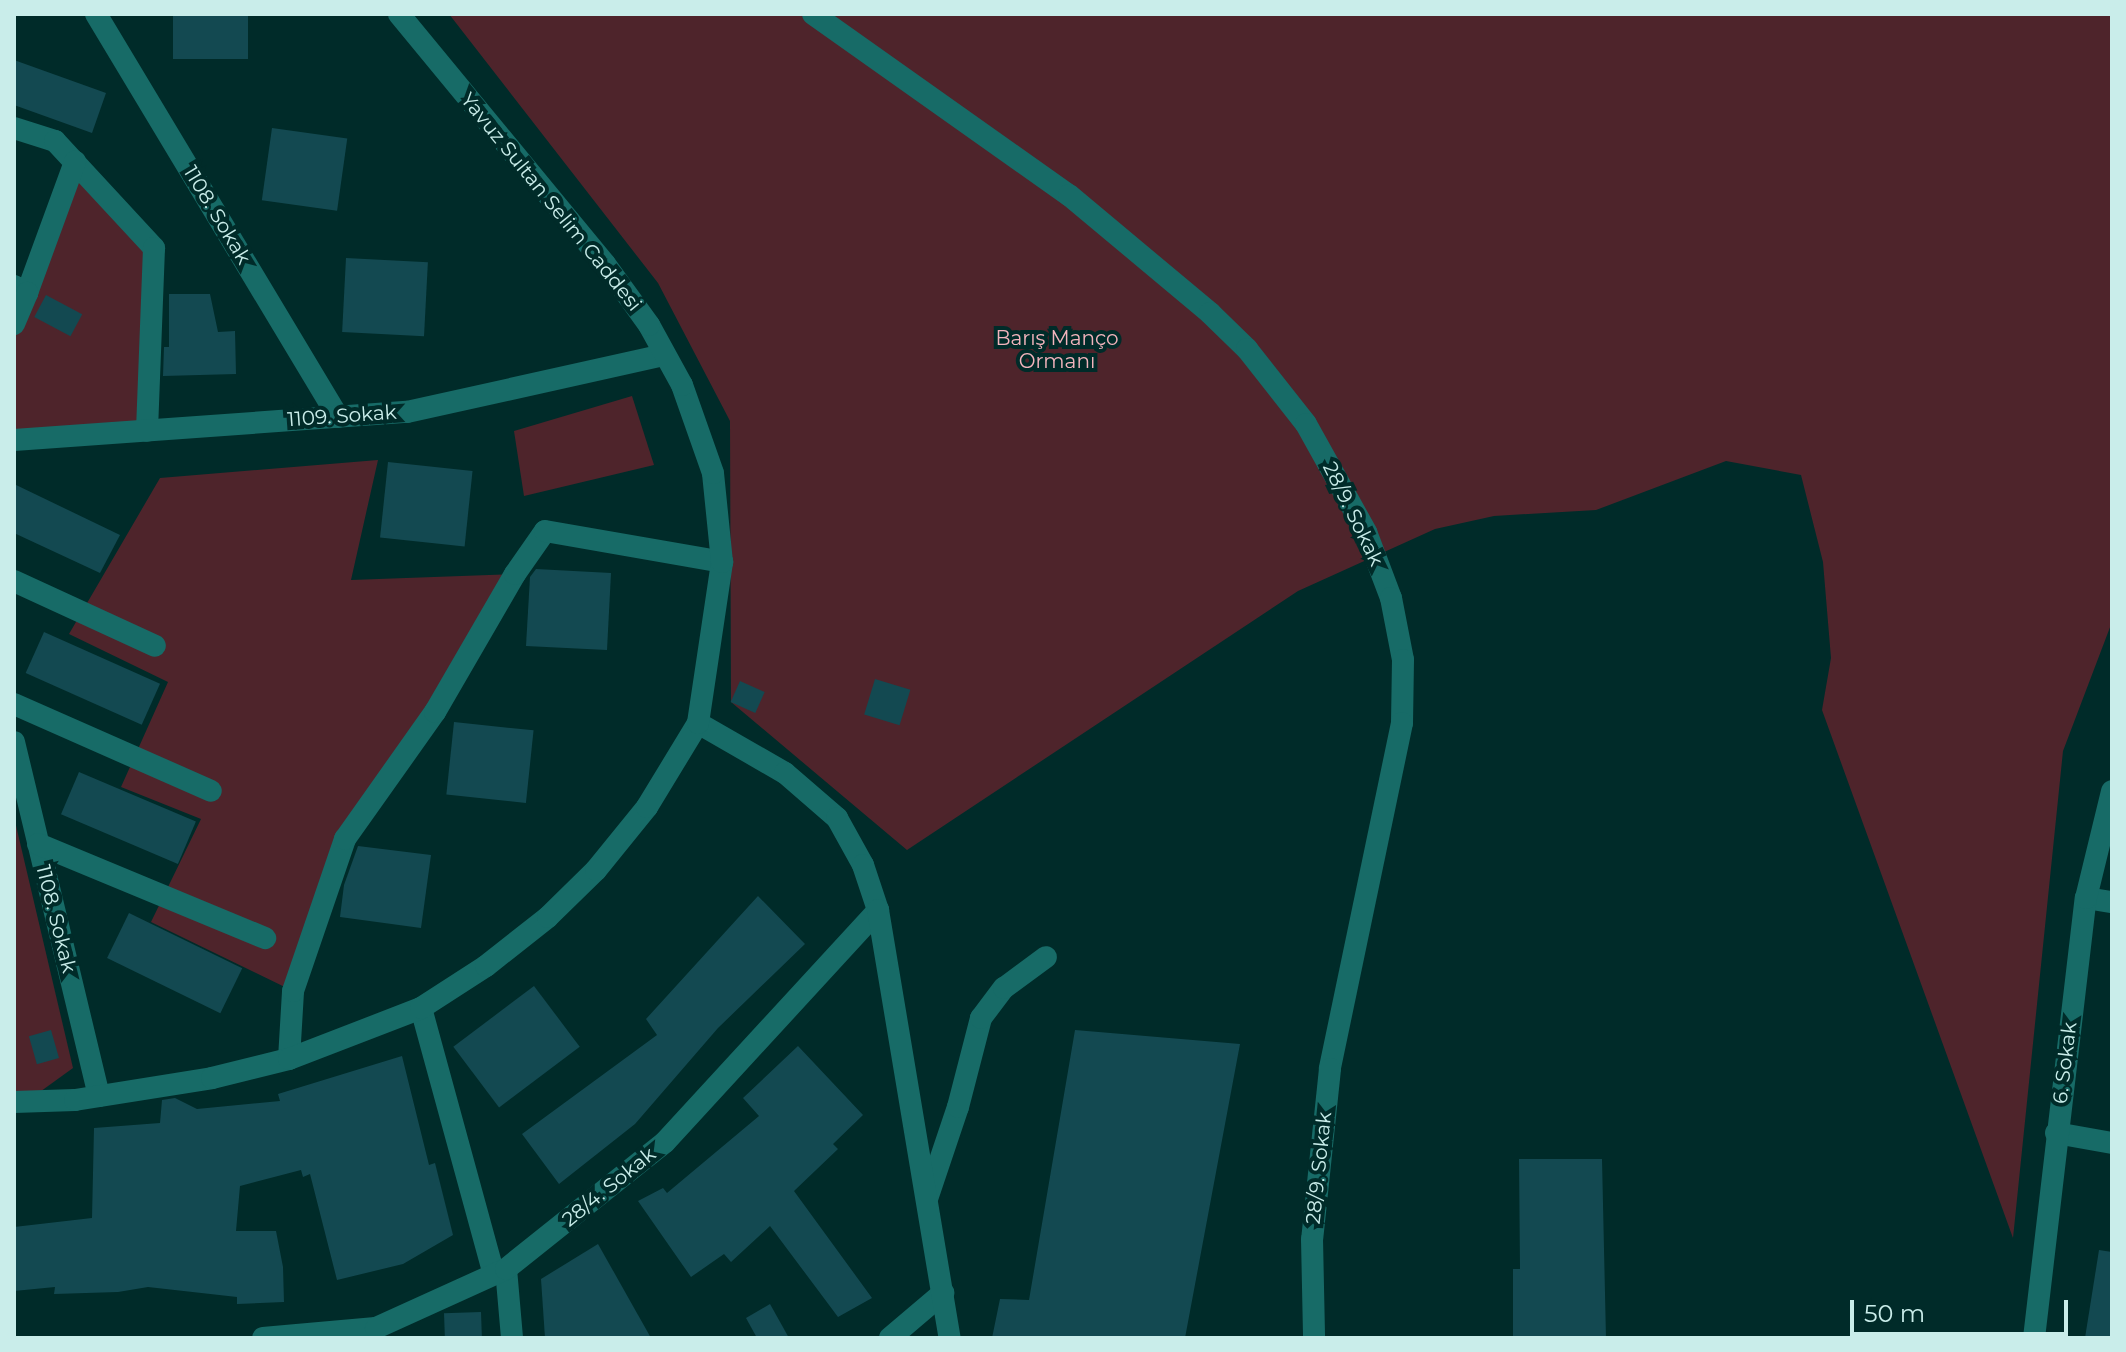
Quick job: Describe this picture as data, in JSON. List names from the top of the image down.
{
  "streets": {
    "street": [
      "Yavuz Sultan Selim Caddesi",
      "1108. Sokak",
      "1109. Sokak",
      "28/9. Sokak",
      "6. Sokak",
      "28/4. Sokak"
    ]
  },
  "crossings": [
    ["Yavuz Sultan Selim Caddesi", "1108. Sokak"],
    ["Yavuz Sultan Selim Caddesi", "1109. Sokak"],
    ["1108. Sokak", "1109. Sokak"]
  ],
  "parks": ["Barış Manço Ormanı"],
  "scale_bar": "50 m"
}
